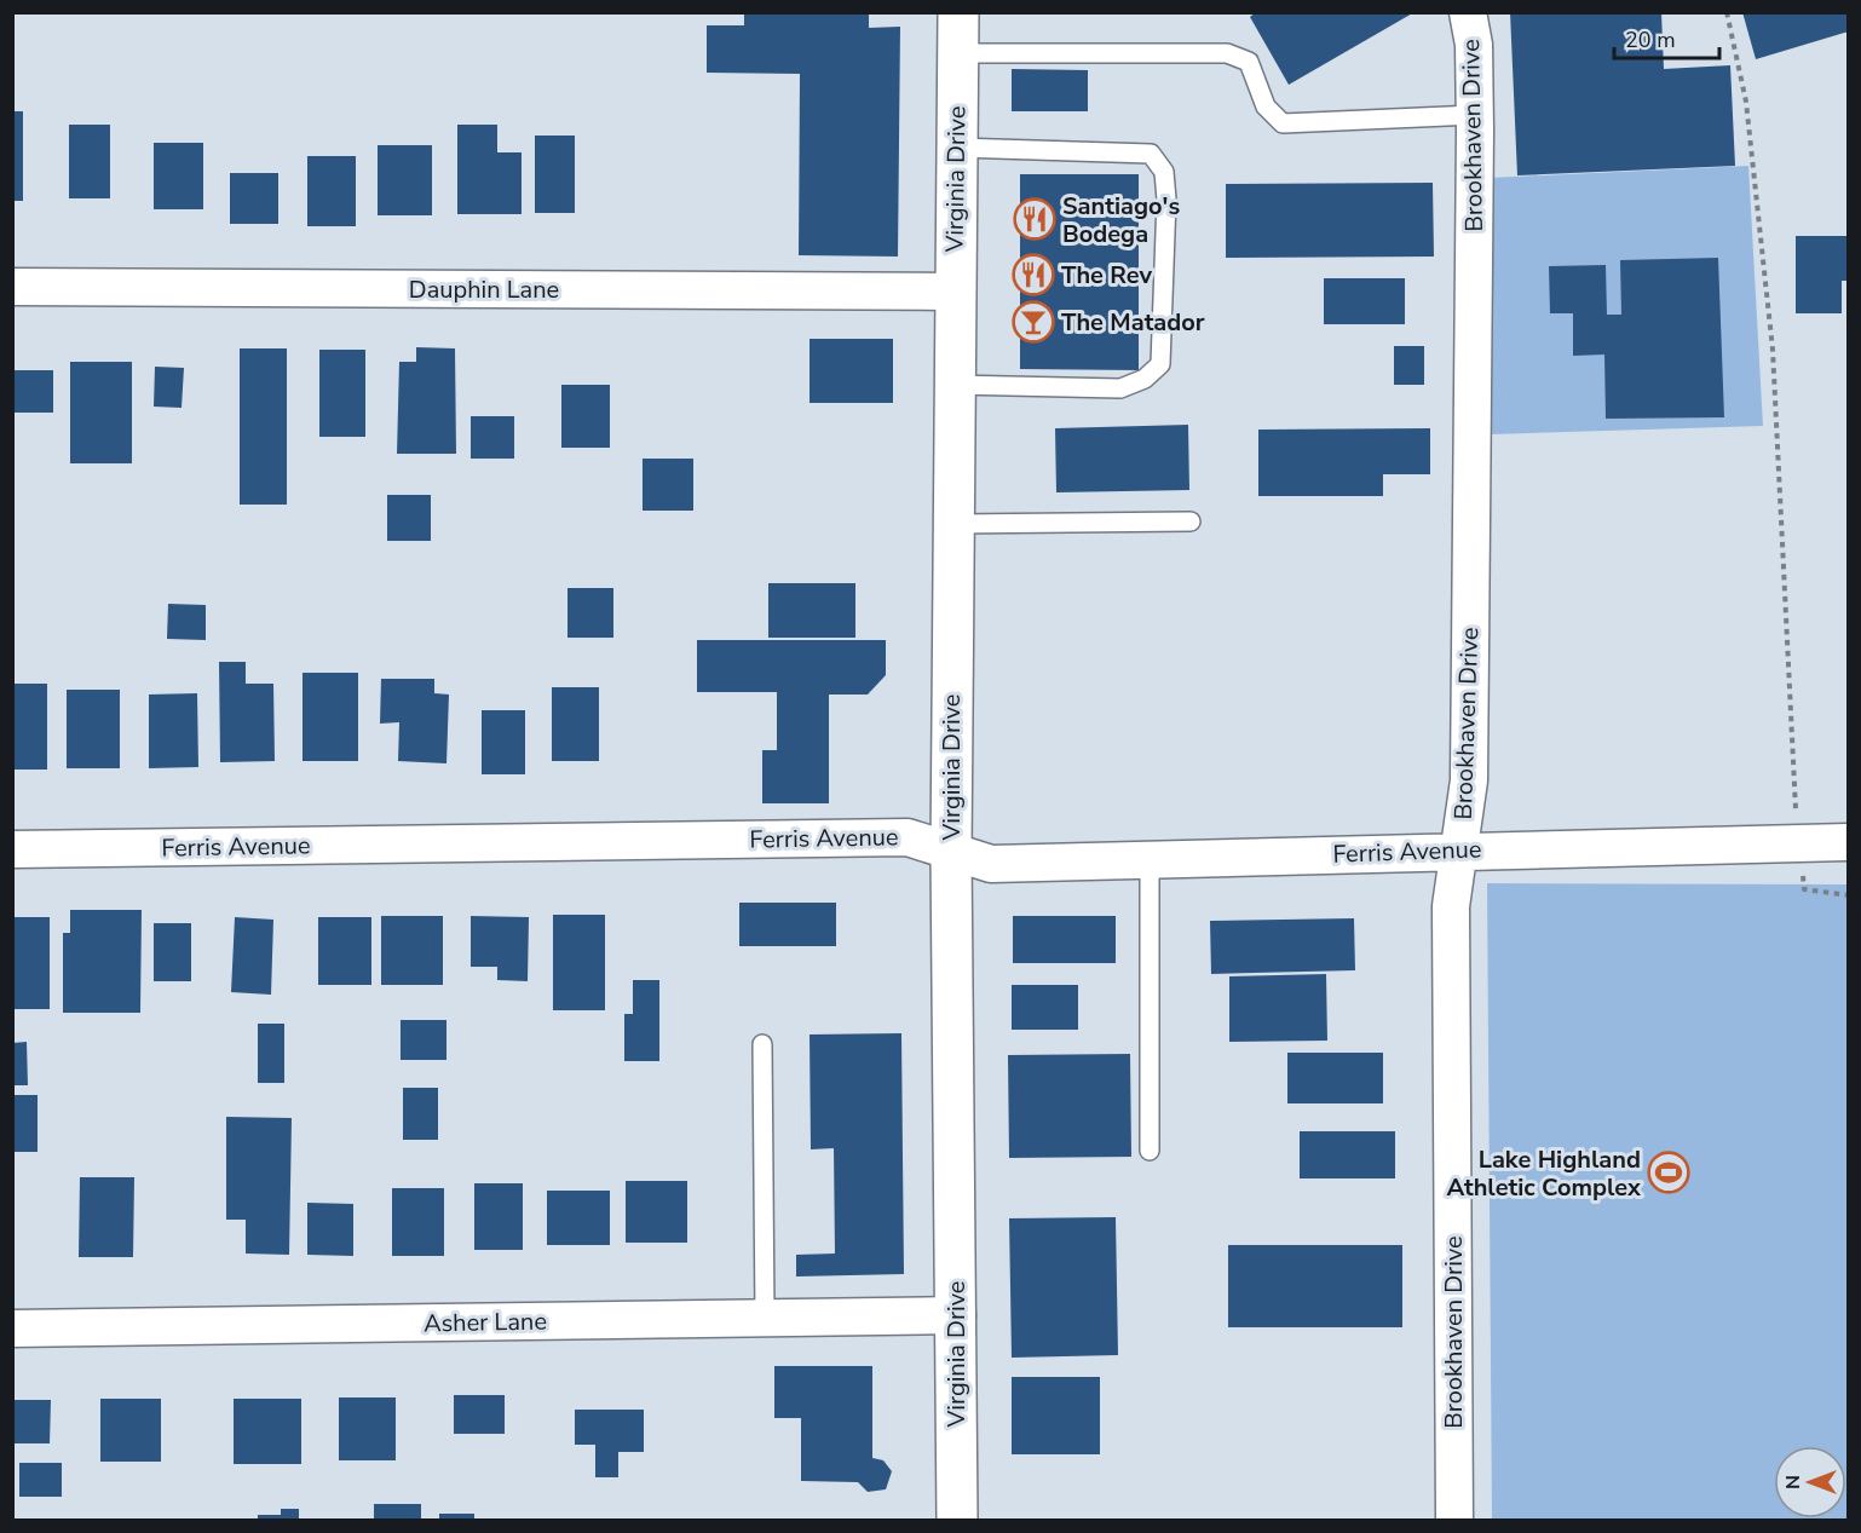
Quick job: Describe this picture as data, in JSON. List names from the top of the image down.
{
  "streets": {
    "street": [
      "Brookhaven Drive",
      "Virginia Drive",
      "Dauphin Lane",
      "Ferris Avenue",
      "Asher Lane"
    ]
  },
  "crossings": [
    ["Brookhaven Drive", "Ferris Avenue"],
    ["Virginia Drive", "Dauphin Lane"],
    ["Virginia Drive", "Ferris Avenue"],
    ["Virginia Drive", "Asher Lane"]
  ],
  "places": {
    "restaurant": ["Santiago's Bodega", "The Rev"],
    "bar": ["The Matador"],
    "sports": ["Lake Highland Athletic Complex"]
  },
  "scale_bar": "20 m",
  "north": "left"
}
